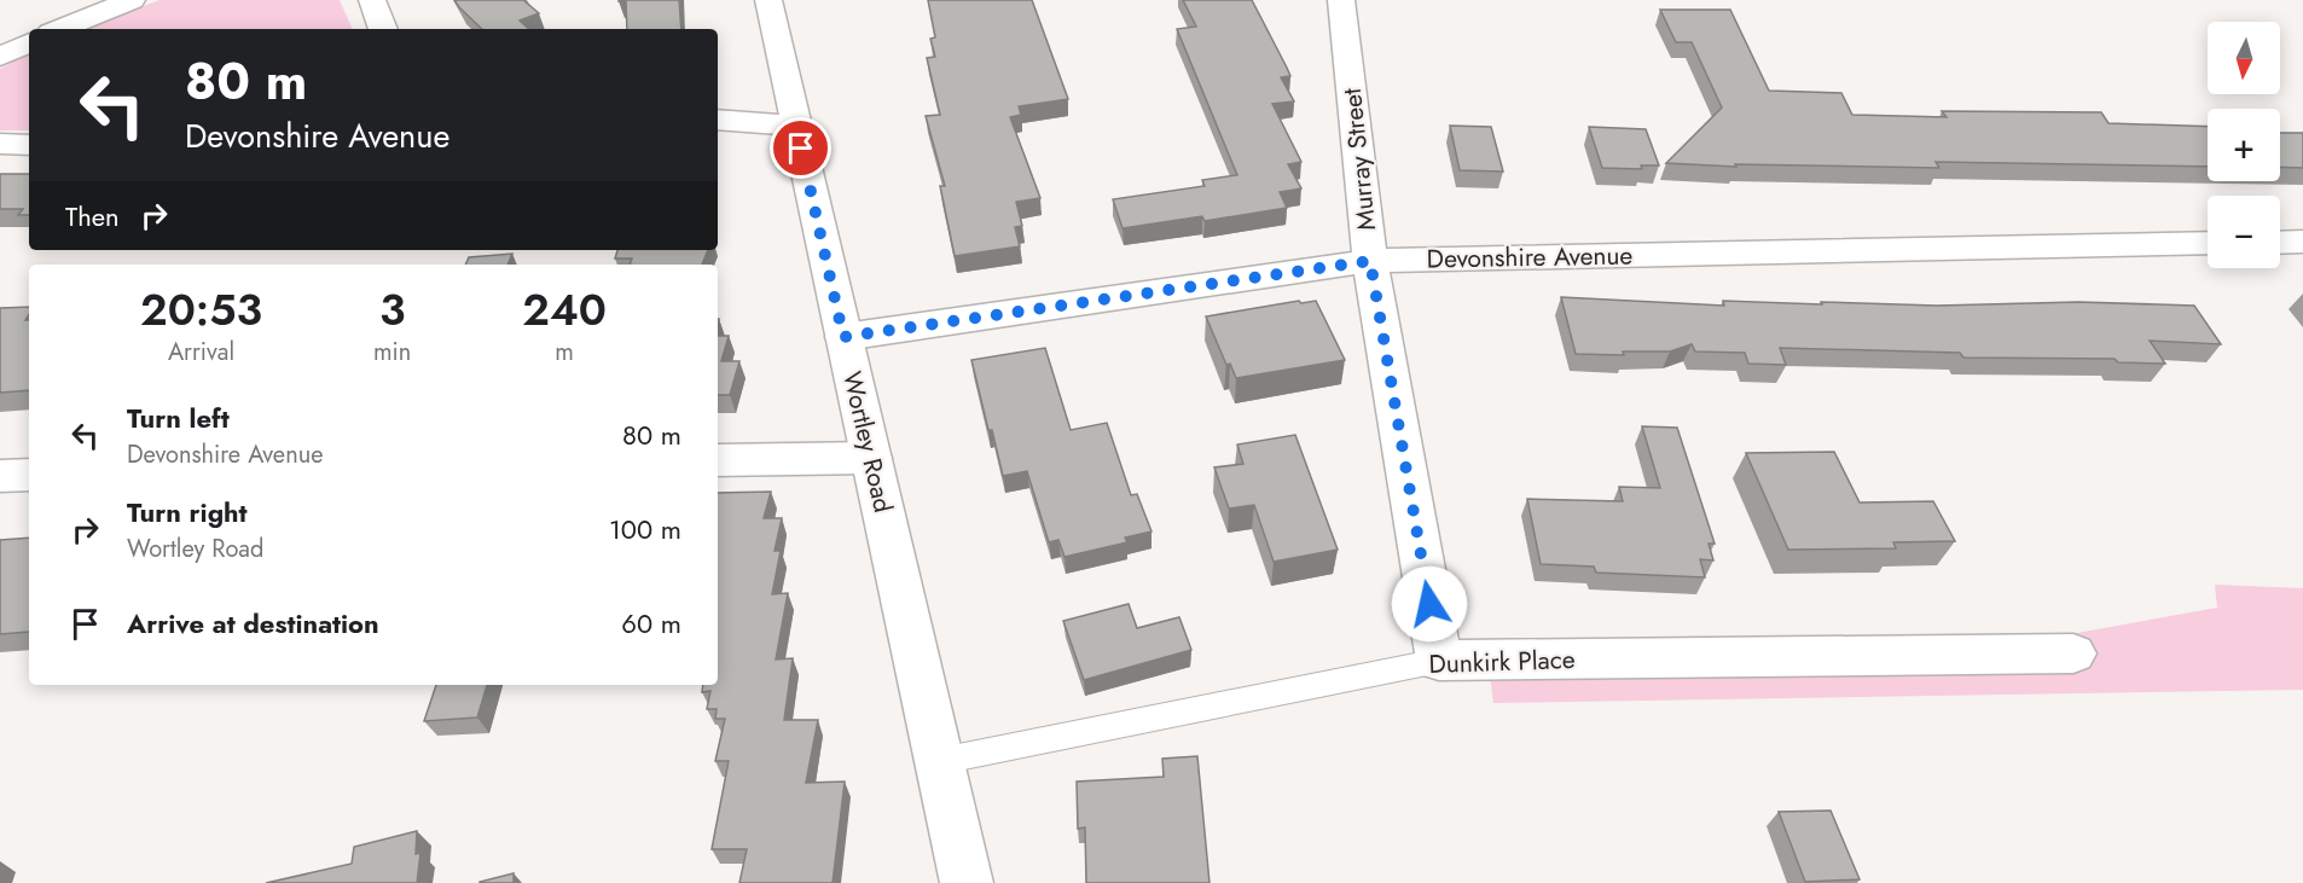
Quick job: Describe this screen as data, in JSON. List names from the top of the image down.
{
  "streets": {
    "street": [
      "Murray Street",
      "Devonshire Avenue",
      "Wortley Road",
      "Dunkirk Place"
    ]
  },
  "crossings": [
    ["Murray Street", "Devonshire Avenue"],
    ["Murray Street", "Dunkirk Place"],
    ["Devonshire Avenue", "Wortley Road"],
    ["Wortley Road", "Dunkirk Place"]
  ],
  "north": "bottom",
  "page": {
    "map_buttons": ["+", "−"],
    "turn": ["80 m", "Devonshire Avenue"],
    "then": "Then",
    "eta": [
      "20:53",
      "Arrival",
      "3",
      "min",
      "240",
      "m"
    ],
    "list": [
      {
        "name": "Turn left",
        "note": "Devonshire Avenue",
        "value": "80 m"
      },
      {
        "name": "Turn right",
        "note": "Wortley Road",
        "value": "100 m"
      },
      {
        "name": "Arrive at destination",
        "value": "60 m"
      }
    ]
  }
}
